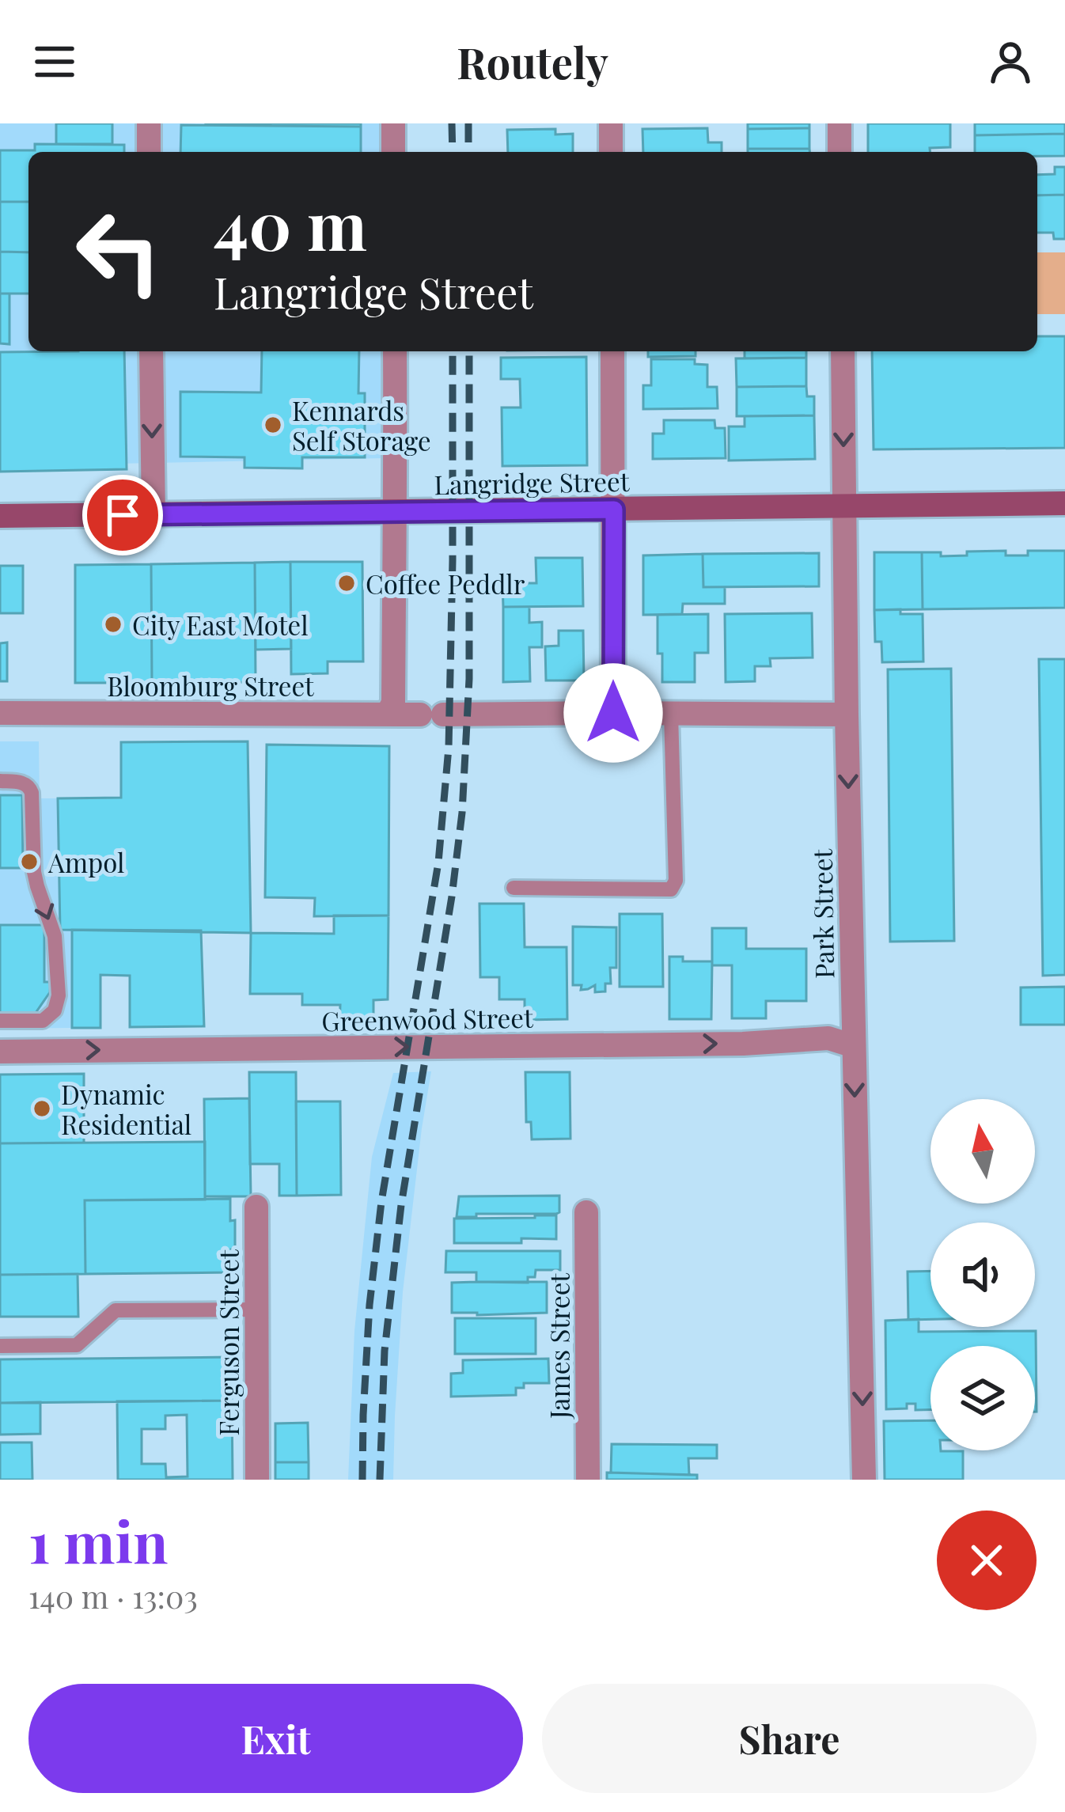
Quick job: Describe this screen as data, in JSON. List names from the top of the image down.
{
  "streets": {
    "street": [
      "Langridge Street",
      "Bloomburg Street",
      "Park Street",
      "Greenwood Street",
      "Ferguson Street",
      "James Street"
    ]
  },
  "crossings": [
    ["Langridge Street", "Park Street"],
    ["Bloomburg Street", "Park Street"],
    ["Park Street", "Greenwood Street"]
  ],
  "one_way": ["Park Street", "Greenwood Street"],
  "places": [
    "Kennards Self Storage",
    "Coffee Peddlr",
    "City East Motel",
    "Ampol",
    "Dynamic Residential"
  ],
  "north": "top",
  "page": {
    "header": "Routely",
    "turn": ["40 m", "Langridge Street"],
    "heading": ["1 min", "140 m · 13:03"],
    "buttons": ["Exit", "Share"]
  }
}
